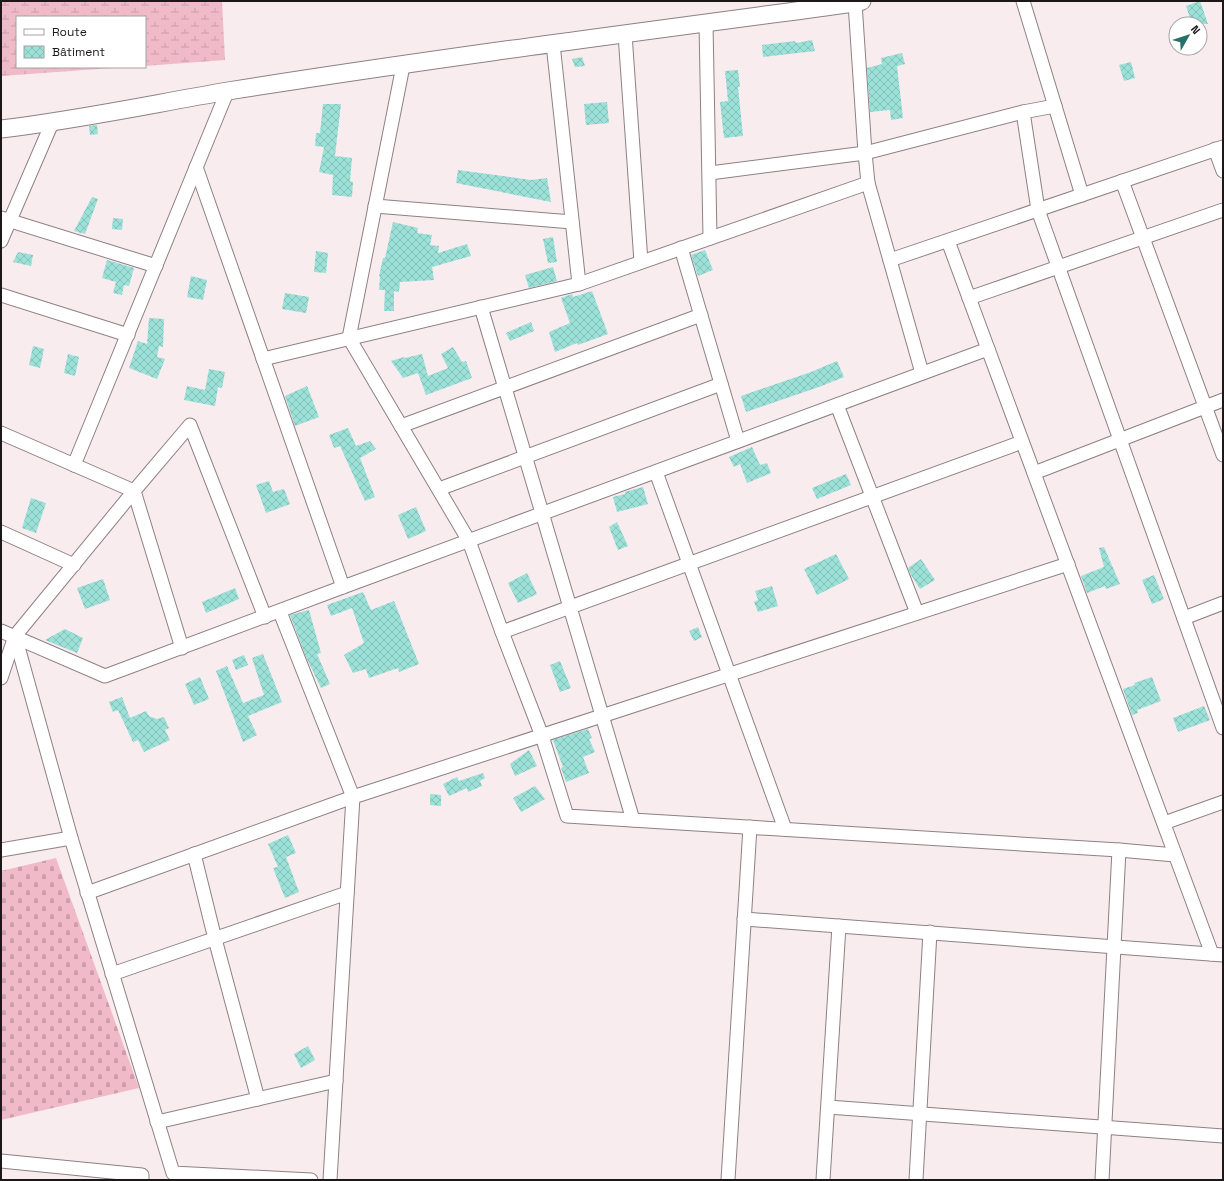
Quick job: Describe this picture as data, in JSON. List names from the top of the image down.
{
  "legend": ["Route", "Bâtiment"],
  "north": "top right"
}
